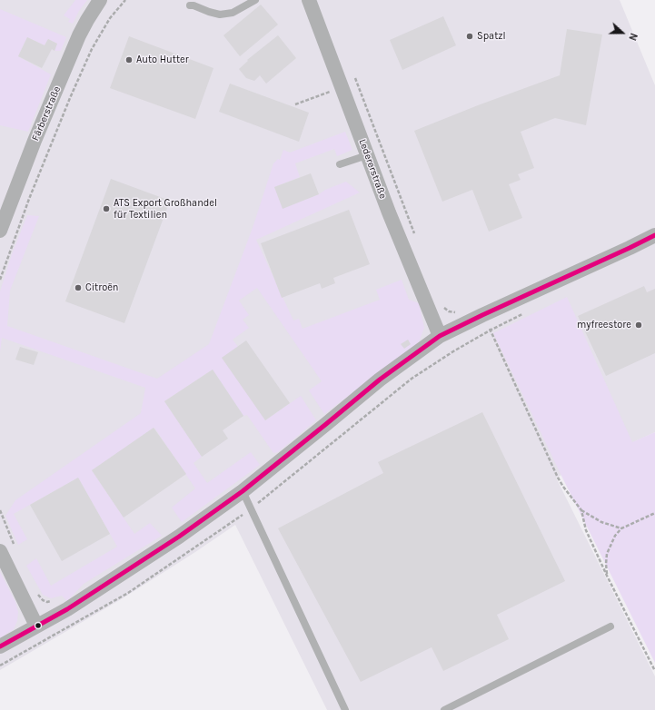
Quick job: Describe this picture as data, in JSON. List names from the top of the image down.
{
  "streets": {
    "street": ["Färberstraße", "Ledererstraße"]
  },
  "places": [
    "Spatzl",
    "Auto Hutter",
    "ATS Export Großhandel für Textilien",
    "Citroën",
    "myfreestore"
  ],
  "north": "right"
}
